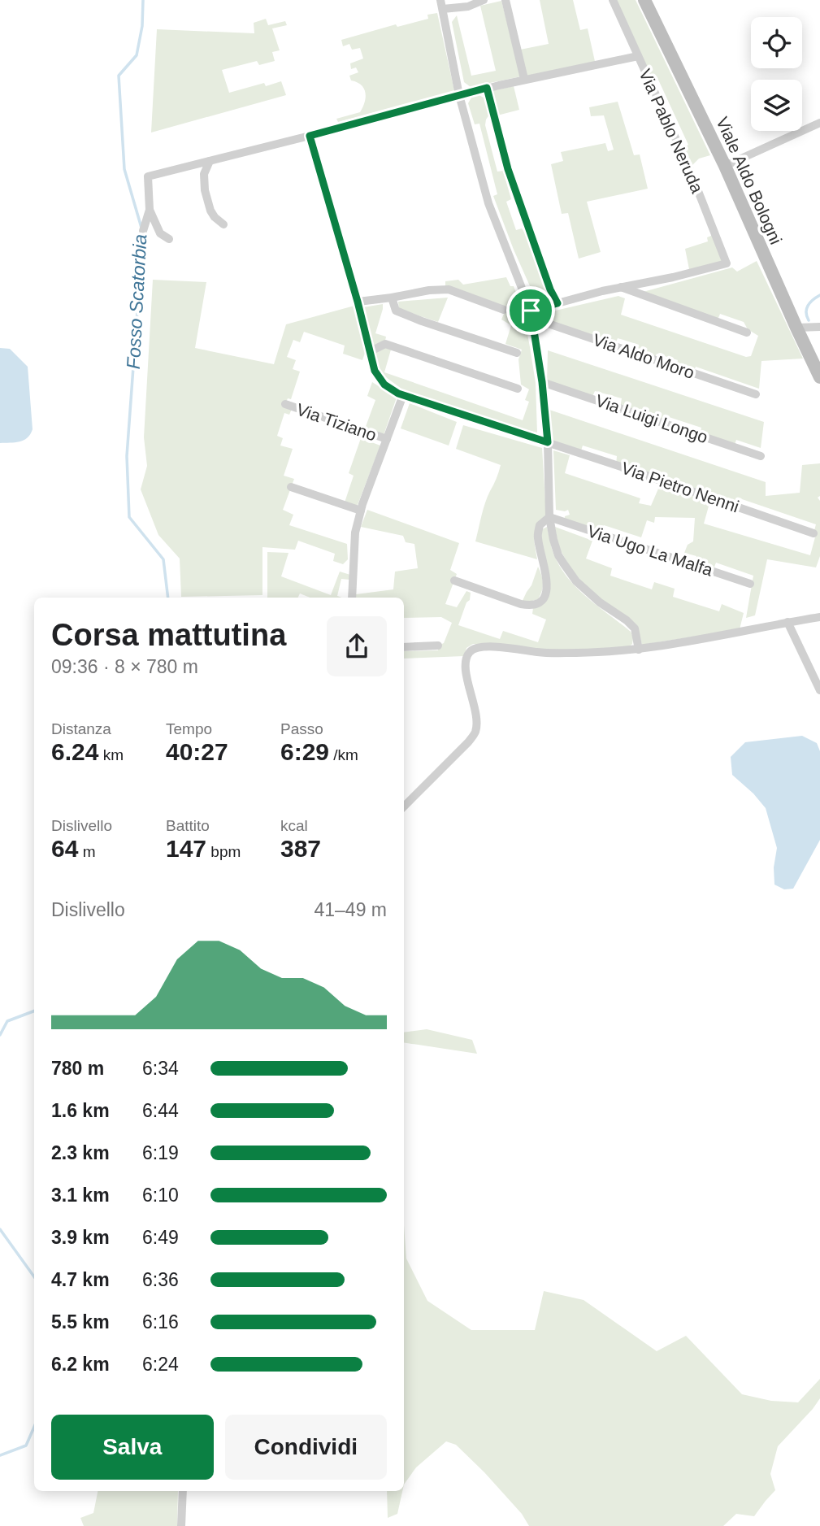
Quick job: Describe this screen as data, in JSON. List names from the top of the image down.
{
  "streets": {
    "main road": ["Viale Aldo Bologni"],
    "street": [
      "Via Pablo Neruda",
      "Via Aldo Moro",
      "Via Luigi Longo",
      "Via Tiziano",
      "Via Pietro Nenni",
      "Via Ugo La Malfa"
    ]
  },
  "water": ["Fosso Scatorbia"],
  "page": {
    "heading": ["Corsa mattutina", "09:36 · 8 × 780 m"],
    "stats": [
      ["Distanza", "6.24 km"],
      ["Tempo", "40:27"],
      ["Passo", "6:29 /km"],
      ["Dislivello", "64 m"],
      ["Battito", "147 bpm"],
      ["kcal", "387"]
    ],
    "chart": ["Dislivello", "41–49 m"],
    "list": [
      {
        "name": "780 m",
        "note": "6:34"
      },
      {
        "name": "1.6 km",
        "note": "6:44"
      },
      {
        "name": "2.3 km",
        "note": "6:19"
      },
      {
        "name": "3.1 km",
        "note": "6:10"
      },
      {
        "name": "3.9 km",
        "note": "6:49"
      },
      {
        "name": "4.7 km",
        "note": "6:36"
      },
      {
        "name": "5.5 km",
        "note": "6:16"
      },
      {
        "name": "6.2 km",
        "note": "6:24"
      }
    ],
    "buttons": ["Salva", "Condividi"]
  }
}
